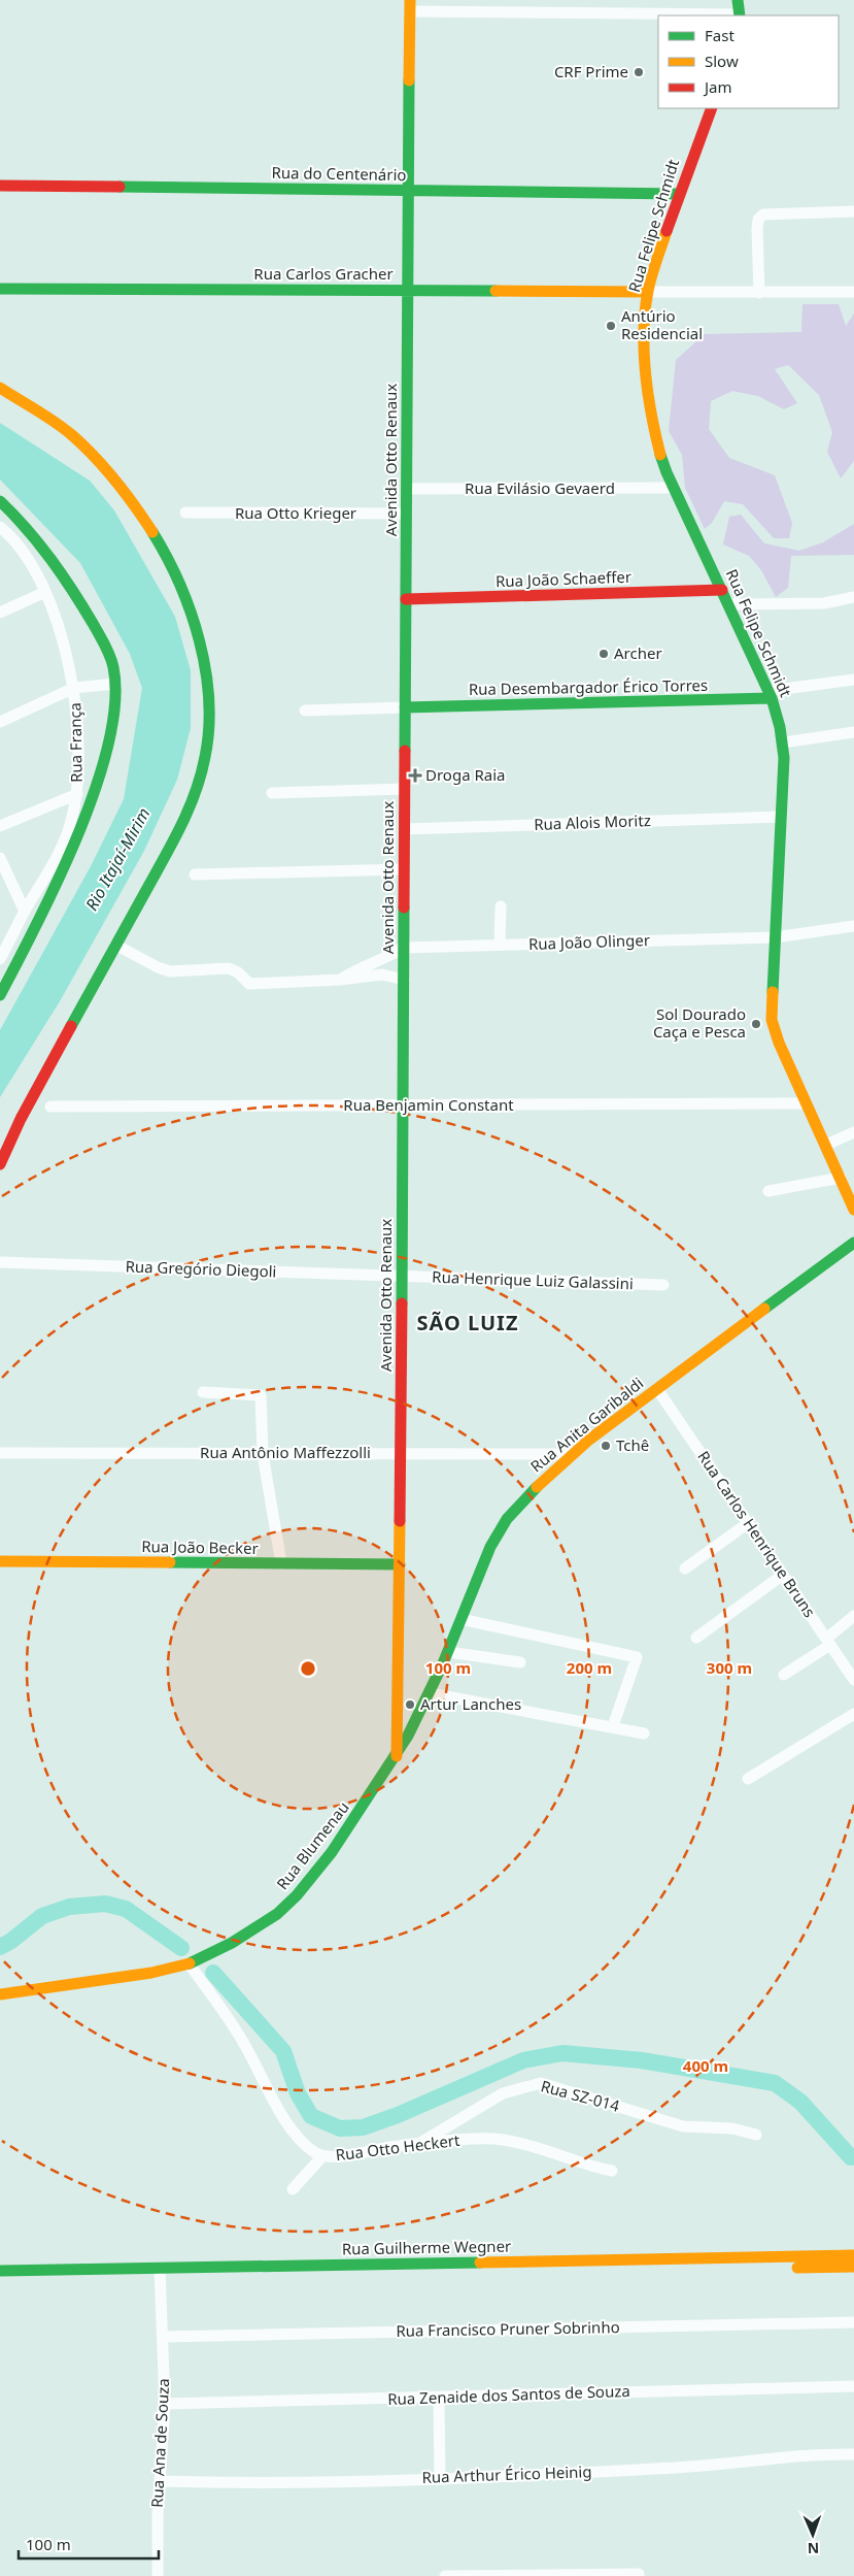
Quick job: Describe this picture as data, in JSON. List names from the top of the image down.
{
  "streets": {
    "main road": [
      "Rua do Centenário",
      "Rua Felipe Schmidt",
      "Rua Carlos Gracher",
      "Avenida Otto Renaux",
      "Rua João Schaeffer",
      "Rua Desembargador Érico Torres",
      "Rua Anita Garibaldi",
      "Rua João Becker",
      "Rua Blumenau",
      "Rua Guilherme Wegner"
    ],
    "street": [
      "Rua Evilásio Gevaerd",
      "Rua Otto Krieger",
      "Rua França",
      "Rua Alois Moritz",
      "Rua João Olinger",
      "Rua Benjamin Constant",
      "Rua Gregório Diegoli",
      "Rua Henrique Luiz Galassini",
      "Rua Antônio Maffezzolli",
      "Rua Carlos Henrique Bruns",
      "Rua SZ-014",
      "Rua Otto Heckert",
      "Rua Francisco Pruner Sobrinho",
      "Rua Zenaide dos Santos de Souza",
      "Rua Ana de Souza",
      "Rua Arthur Érico Heinig"
    ]
  },
  "crossings": [
    ["Rua do Centenário", "Rua Felipe Schmidt"],
    ["Rua do Centenário", "Avenida Otto Renaux"],
    ["Rua Felipe Schmidt", "Rua Carlos Gracher"],
    ["Rua Felipe Schmidt", "Rua Evilásio Gevaerd"],
    ["Rua Felipe Schmidt", "Rua João Schaeffer"],
    ["Rua Felipe Schmidt", "Rua Desembargador Érico Torres"],
    ["Rua Felipe Schmidt", "Rua Alois Moritz"],
    ["Rua Felipe Schmidt", "Rua João Olinger"],
    ["Rua Felipe Schmidt", "Rua Benjamin Constant"],
    ["Rua Carlos Gracher", "Avenida Otto Renaux"],
    ["Avenida Otto Renaux", "Rua Evilásio Gevaerd"],
    ["Avenida Otto Renaux", "Rua Otto Krieger"],
    ["Avenida Otto Renaux", "Rua João Schaeffer"],
    ["Avenida Otto Renaux", "Rua Desembargador Érico Torres"],
    ["Avenida Otto Renaux", "Rua Alois Moritz"],
    ["Avenida Otto Renaux", "Rua João Olinger"],
    ["Avenida Otto Renaux", "Rua Benjamin Constant"],
    ["Avenida Otto Renaux", "Rua Gregório Diegoli"],
    ["Avenida Otto Renaux", "Rua Henrique Luiz Galassini"],
    ["Avenida Otto Renaux", "Rua Anita Garibaldi"],
    ["Avenida Otto Renaux", "Rua Antônio Maffezzolli"],
    ["Avenida Otto Renaux", "Rua João Becker"],
    ["Avenida Otto Renaux", "Rua Blumenau"],
    ["Rua Gregório Diegoli", "Rua Henrique Luiz Galassini"],
    ["Rua Anita Garibaldi", "Rua Antônio Maffezzolli"],
    ["Rua Anita Garibaldi", "Rua Carlos Henrique Bruns"],
    ["Rua Anita Garibaldi", "Rua Blumenau"],
    ["Rua Blumenau", "Rua Otto Heckert"],
    ["Rua SZ-014", "Rua Otto Heckert"],
    ["Rua Guilherme Wegner", "Rua Ana de Souza"],
    ["Rua Francisco Pruner Sobrinho", "Rua Ana de Souza"],
    ["Rua Zenaide dos Santos de Souza", "Rua Ana de Souza"],
    ["Rua Ana de Souza", "Rua Arthur Érico Heinig"]
  ],
  "districts": ["SÃO LUIZ"],
  "water": ["Rio Itajaí-Mirim"],
  "places": {
    "other": [
      "CRF Prime",
      "Antúrio Residencial",
      "Archer",
      "Sol Dourado Caça e Pesca",
      "Tchê",
      "Artur Lanches"
    ],
    "health": ["Droga Raia"]
  },
  "legend": ["Fast", "Slow", "Jam"],
  "scale_bar": "100 m",
  "north": "bottom",
  "rings": [
    "100 m",
    "200 m",
    "300 m",
    "400 m"
  ]
}
